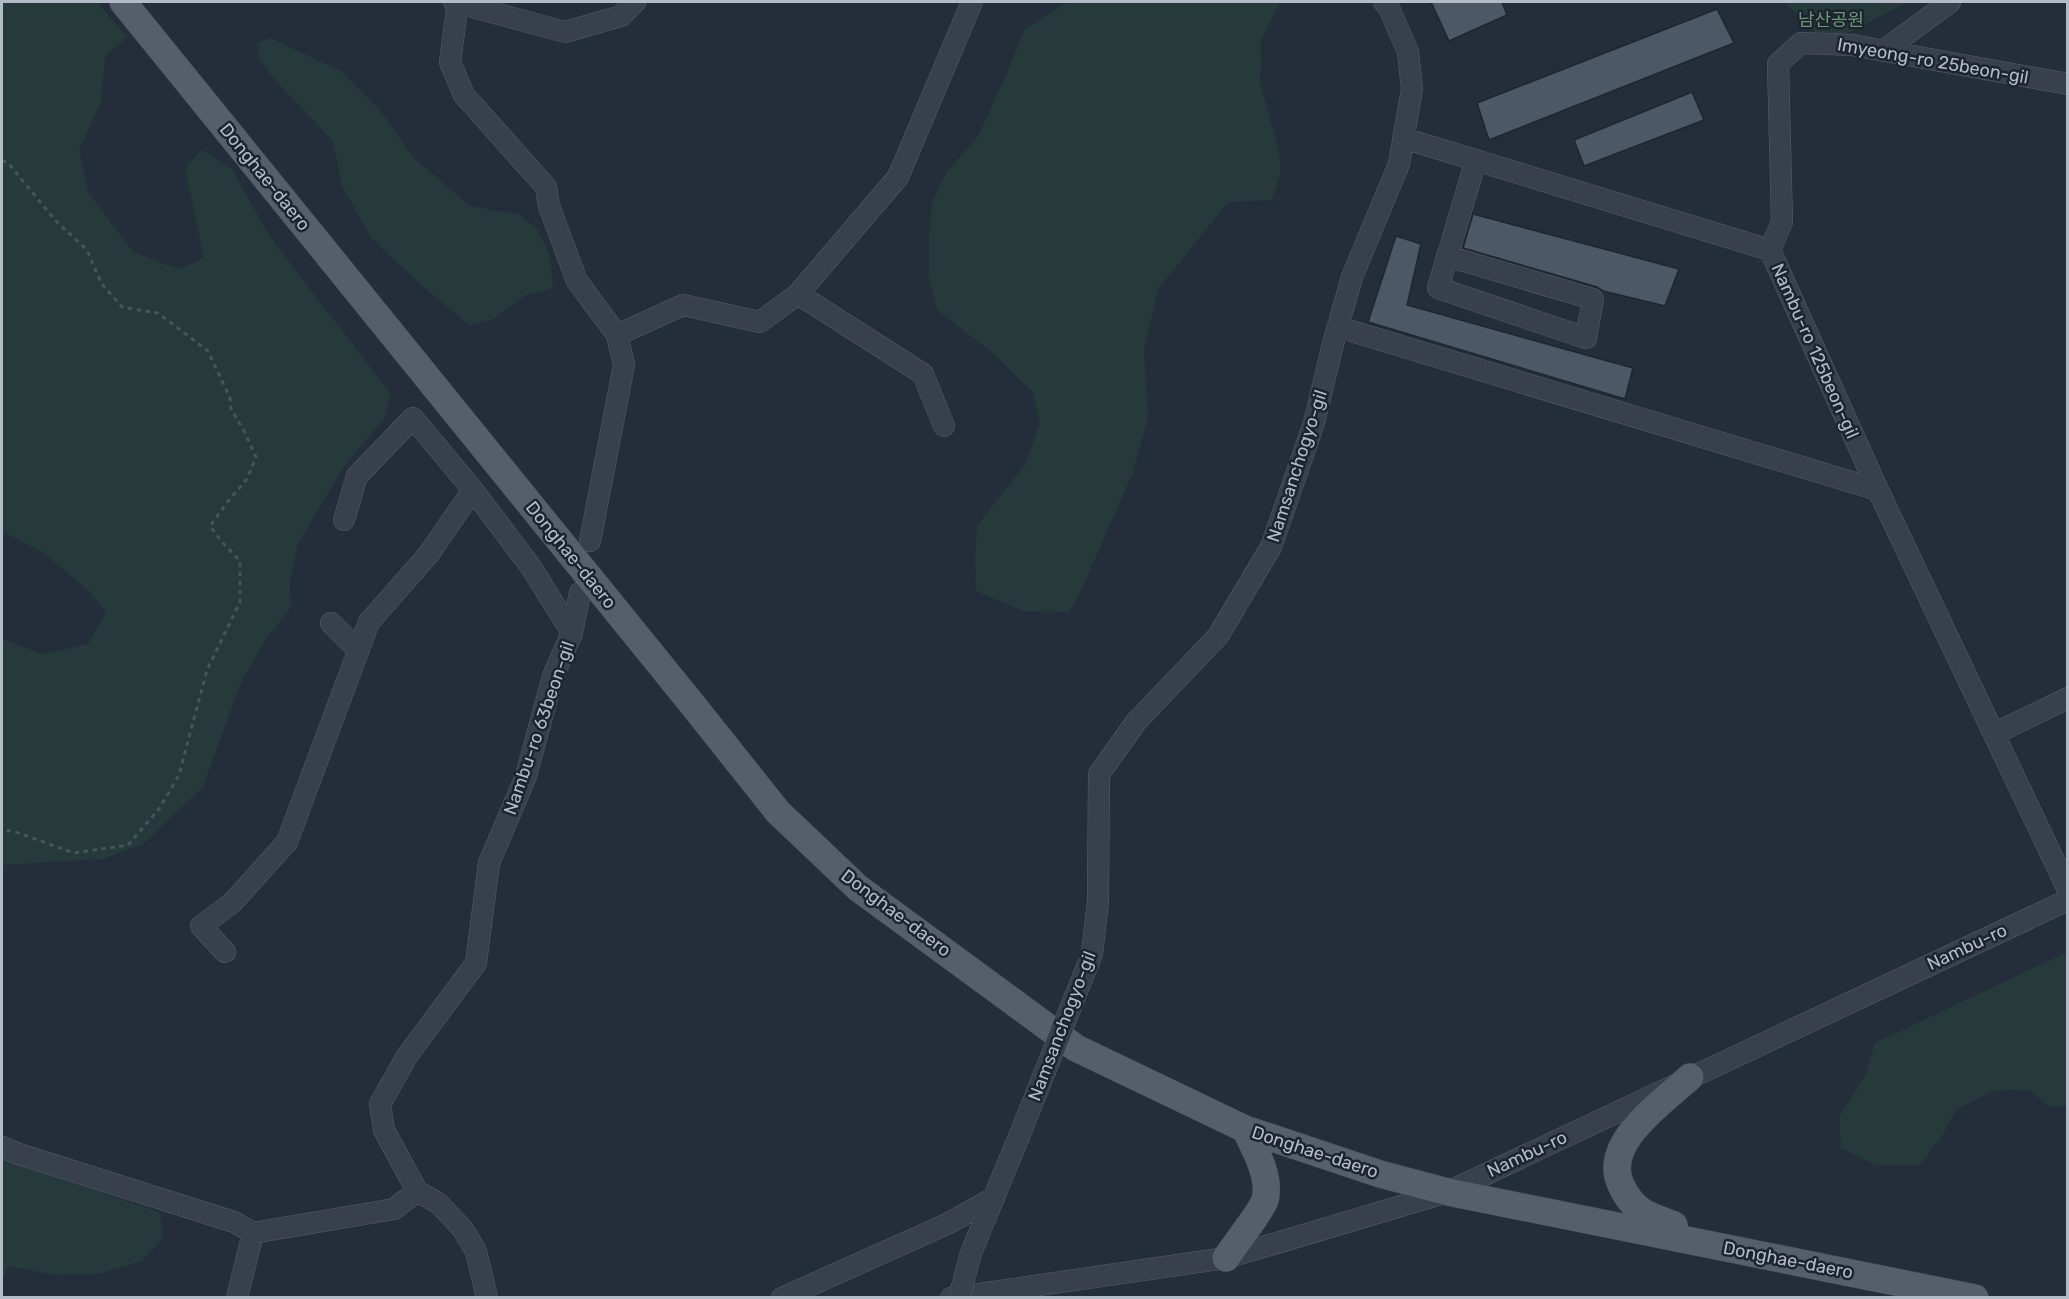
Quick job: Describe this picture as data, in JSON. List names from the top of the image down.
{
  "streets": {
    "main road": ["Donghae-daero"],
    "street": [
      "Imyeong-ro 25beon-gil",
      "Nambu-ro 125beon-gil",
      "Namsanchogyo-gil",
      "Nambu-ro 63beon-gil",
      "Nambu-ro"
    ]
  },
  "crossings": [
    ["Imyeong-ro 25beon-gil", "Nambu-ro 125beon-gil"],
    ["Donghae-daero", "Nambu-ro"],
    ["Nambu-ro 125beon-gil", "Namsanchogyo-gil"]
  ],
  "parks": ["남산공원"]
}
